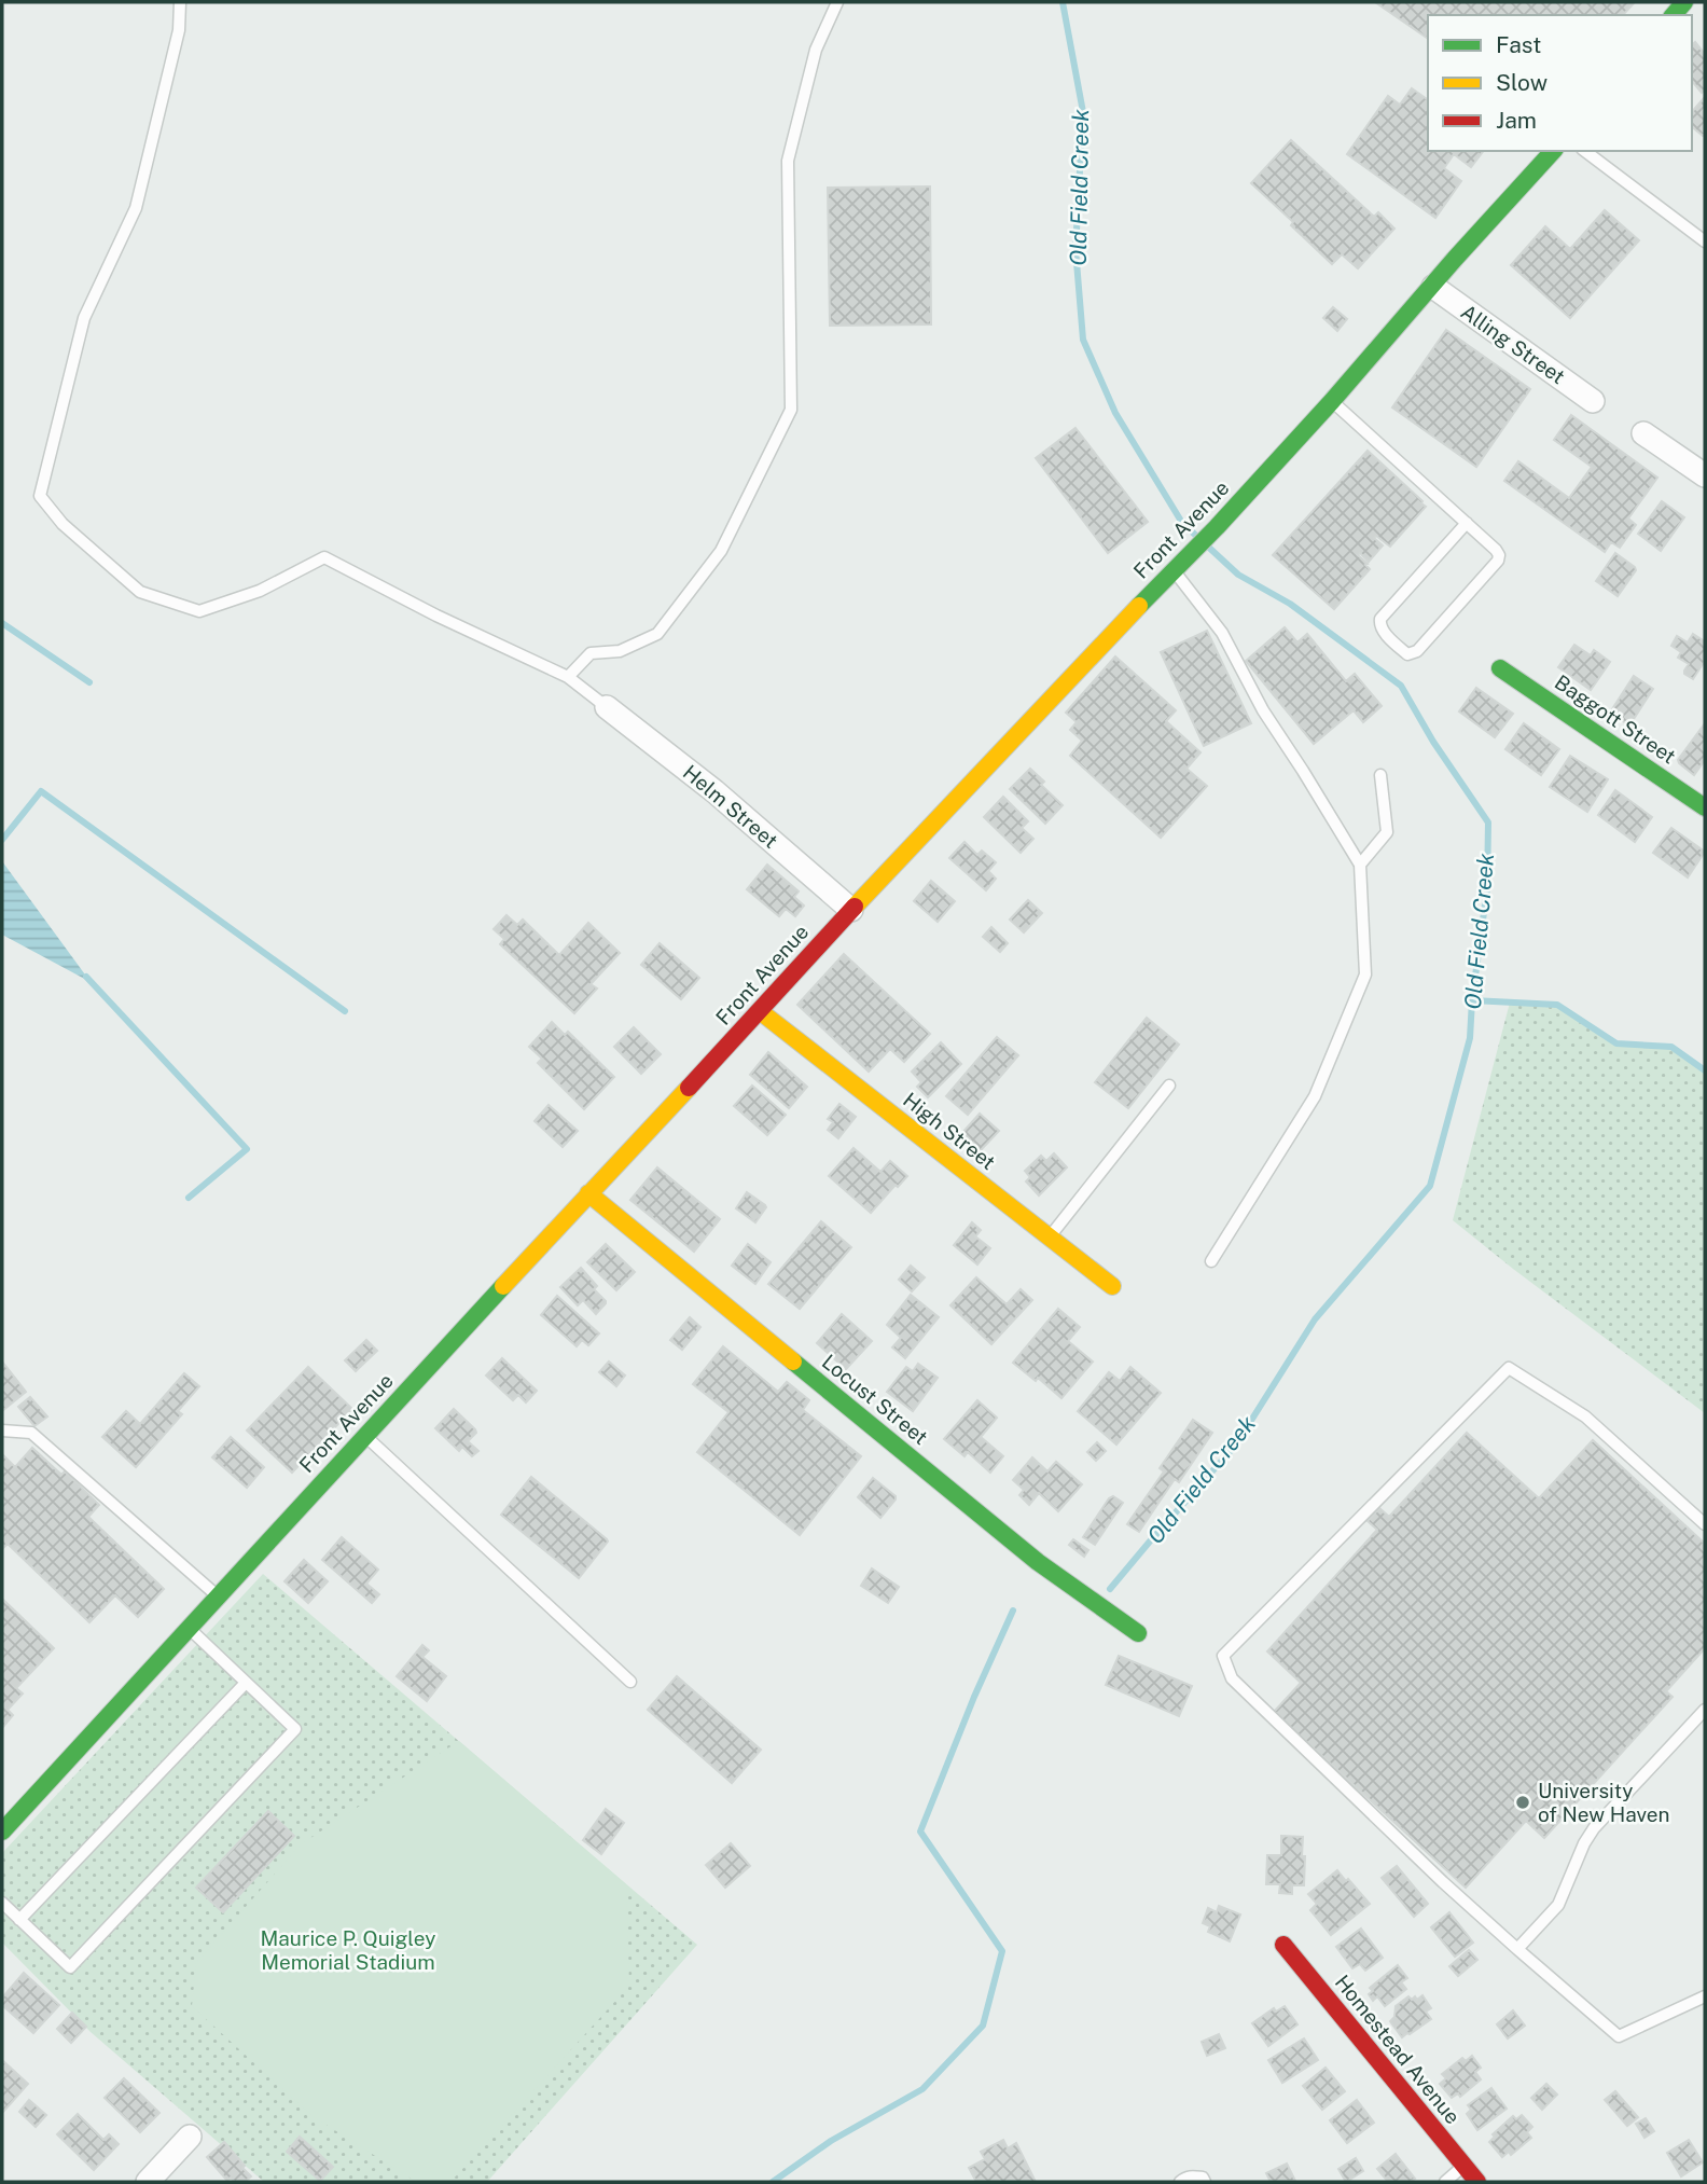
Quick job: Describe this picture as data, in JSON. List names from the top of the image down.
{
  "streets": {
    "street": [
      "Alling Street",
      "Front Avenue",
      "Baggott Street",
      "Helm Street",
      "High Street",
      "Locust Street",
      "Homestead Avenue"
    ]
  },
  "crossings": [
    ["Alling Street", "Front Avenue"],
    ["Front Avenue", "Helm Street"],
    ["Front Avenue", "High Street"],
    ["Front Avenue", "Locust Street"]
  ],
  "water": ["Old Field Creek"],
  "parks": ["Maurice P. Quigley Memorial Stadium"],
  "places": ["University of New Haven"],
  "legend": ["Fast", "Slow", "Jam"]
}
